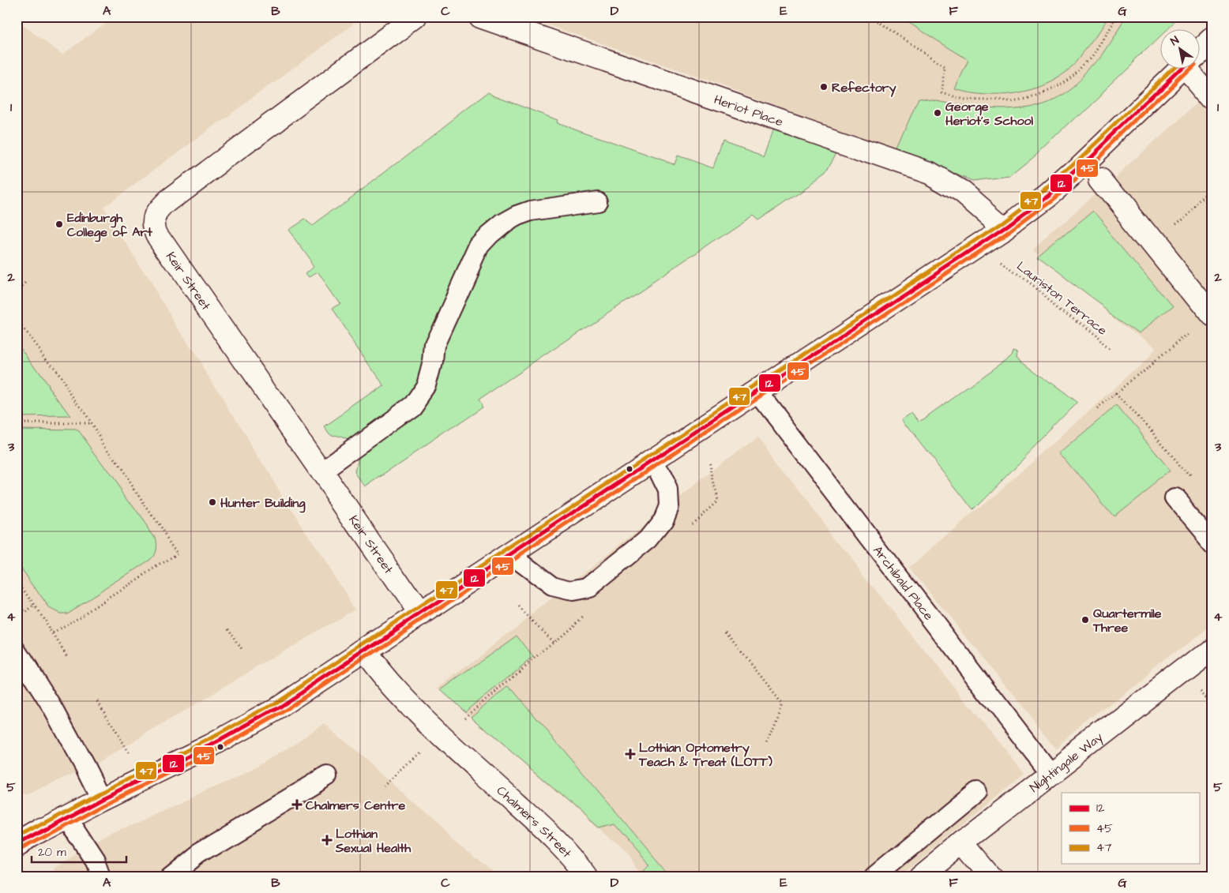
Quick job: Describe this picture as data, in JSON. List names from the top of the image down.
{
  "streets": {
    "street": [
      "Heriot Place",
      "Keir Street",
      "Nightingale Way",
      "Chalmers Street"
    ],
    "lane": ["Archibald Place"],
    "path": ["Lauriston Terrace"]
  },
  "crossings": [
    ["Archibald Place", "Nightingale Way"]
  ],
  "places": {
    "other": [
      "Refectory",
      "George Heriot's School",
      "Edinburgh College of Art",
      "Hunter Building",
      "Quartermile Three"
    ],
    "health": ["Lothian Optometry Teach & Treat (LOTT)", "Chalmers Centre", "Lothian Sexual Health"]
  },
  "lines": ["transit line 12", "transit line 45", "transit line 47"],
  "legend": ["12", "45", "47"],
  "scale_bar": "20 m",
  "north": "top left",
  "grid": {
    "columns": [
      "A",
      "B",
      "C",
      "D",
      "E",
      "F",
      "G"
    ],
    "rows": [
      "1",
      "2",
      "3",
      "4",
      "5"
    ]
  }
}
